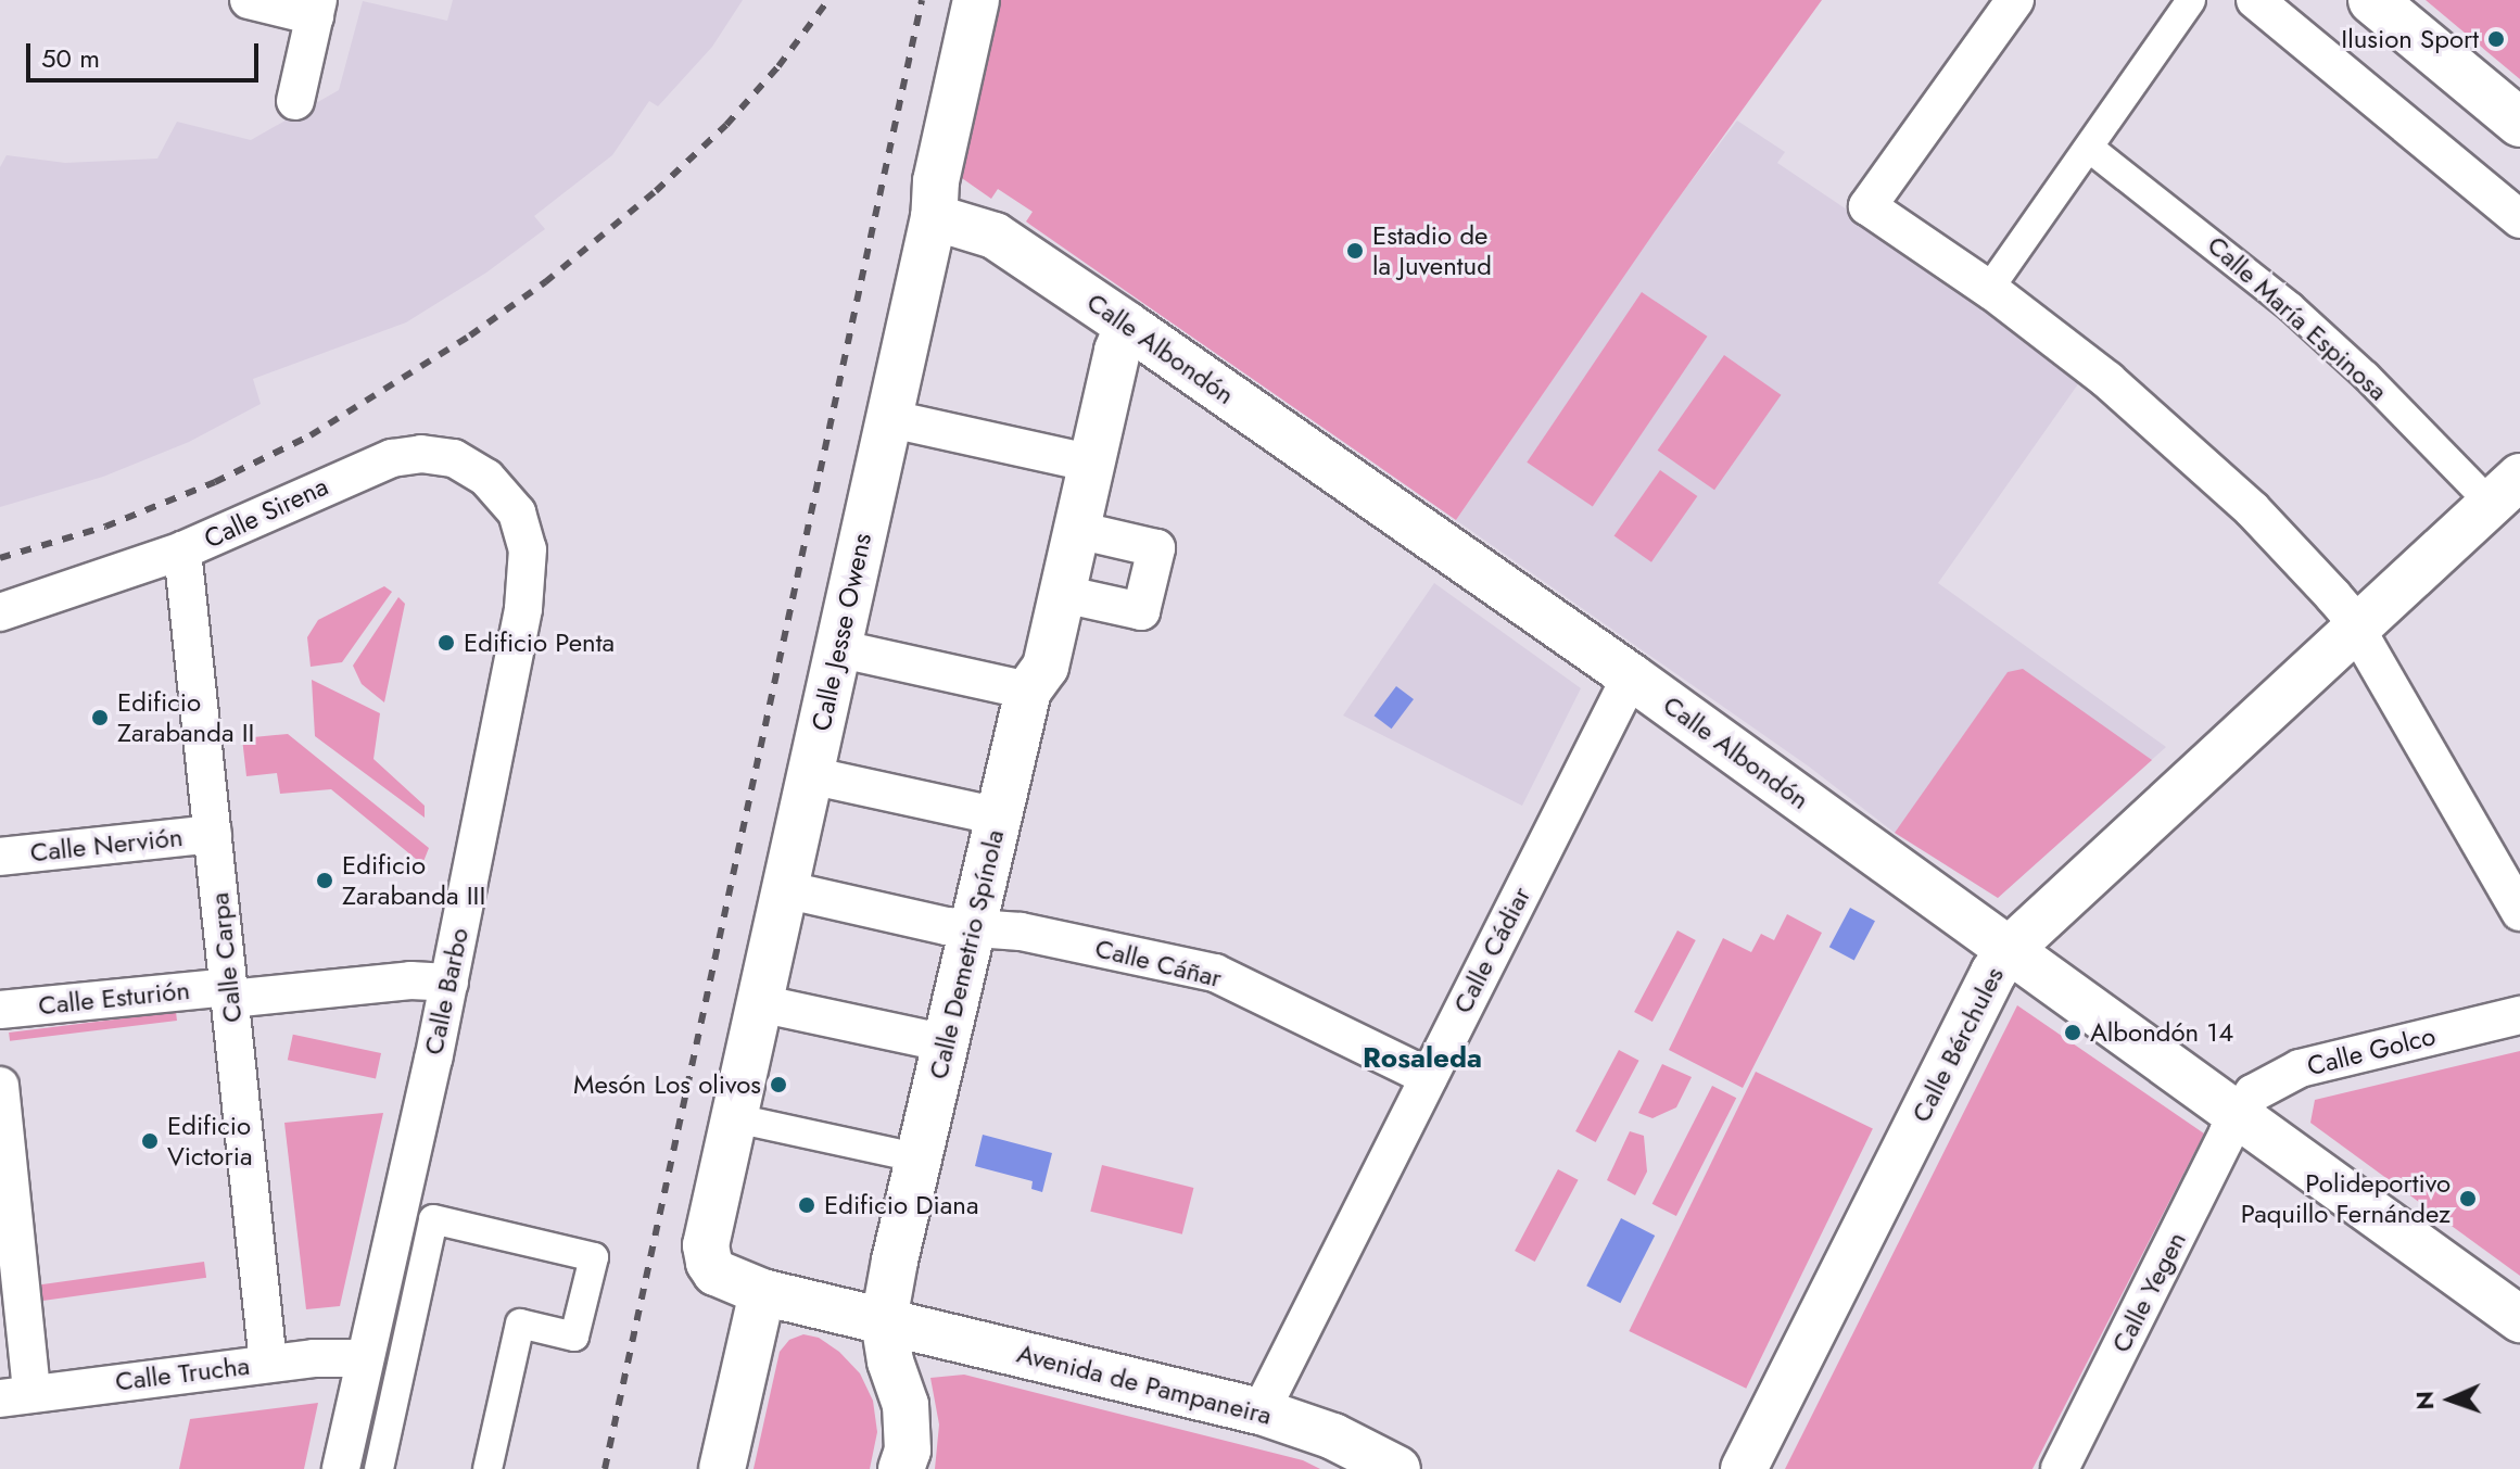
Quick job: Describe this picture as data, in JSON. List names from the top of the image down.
{
  "streets": {
    "street": [
      "Calle María Espinosa",
      "Calle Albondón",
      "Calle Sirena",
      "Calle Jesse Owens",
      "Calle Nervión",
      "Calle Cádiar",
      "Calle Demetrio Spínola",
      "Calle Carpa",
      "Calle Cáñar",
      "Calle Barbo",
      "Calle Esturión",
      "Calle Bérchules",
      "Calle Golco",
      "Calle Yegen",
      "Calle Trucha",
      "Avenida de Pampaneira"
    ]
  },
  "crossings": [
    ["Calle María Espinosa", "Calle Bérchules"],
    ["Calle Albondón", "Calle Jesse Owens"],
    ["Calle Albondón", "Calle Cádiar"],
    ["Calle Albondón", "Calle Demetrio Spínola"],
    ["Calle Albondón", "Calle Bérchules"],
    ["Calle Albondón", "Calle Golco"],
    ["Calle Albondón", "Calle Yegen"],
    ["Calle Sirena", "Calle Carpa"],
    ["Calle Sirena", "Calle Barbo"],
    ["Calle Jesse Owens", "Calle Cáñar"],
    ["Calle Jesse Owens", "Avenida de Pampaneira"],
    ["Calle Nervión", "Calle Carpa"],
    ["Calle Cádiar", "Calle Cáñar"],
    ["Calle Cádiar", "Avenida de Pampaneira"],
    ["Calle Demetrio Spínola", "Calle Cáñar"],
    ["Calle Demetrio Spínola", "Avenida de Pampaneira"],
    ["Calle Carpa", "Calle Esturión"],
    ["Calle Carpa", "Calle Trucha"],
    ["Calle Barbo", "Calle Esturión"],
    ["Calle Barbo", "Calle Trucha"],
    ["Calle Golco", "Calle Yegen"]
  ],
  "districts": ["Rosaleda"],
  "places": [
    "Ilusion Sport",
    "Estadio de la Juventud",
    "Edificio Penta",
    "Edificio Zarabanda II",
    "Edificio Zarabanda III",
    "Albondón 14",
    "Mesón Los olivos",
    "Edificio Victoria",
    "Polideportivo Paquillo Fernández",
    "Edificio Diana"
  ],
  "scale_bar": "50 m",
  "north": "left"
}
